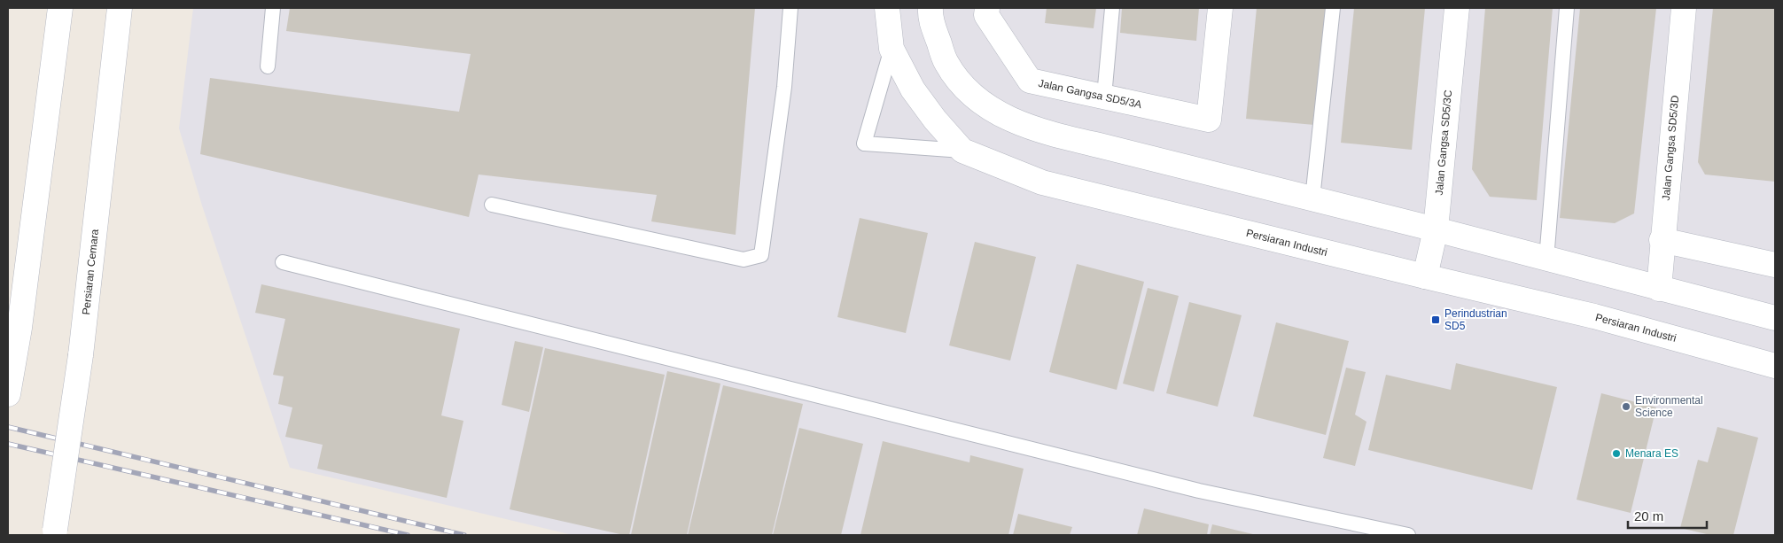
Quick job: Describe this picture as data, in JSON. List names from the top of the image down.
{
  "streets": {
    "street": [
      "Jalan Gangsa SD5/3A",
      "Jalan Gangsa SD5/3C",
      "Jalan Gangsa SD5/3D",
      "Persiaran Industri",
      "Persiaran Cemara"
    ]
  },
  "crossings": [
    ["Jalan Gangsa SD5/3C", "Persiaran Industri"]
  ],
  "places": {
    "transit": ["Perindustrian SD5"],
    "other": ["Environmental Science", "Menara ES"]
  },
  "scale_bar": "20 m"
}
